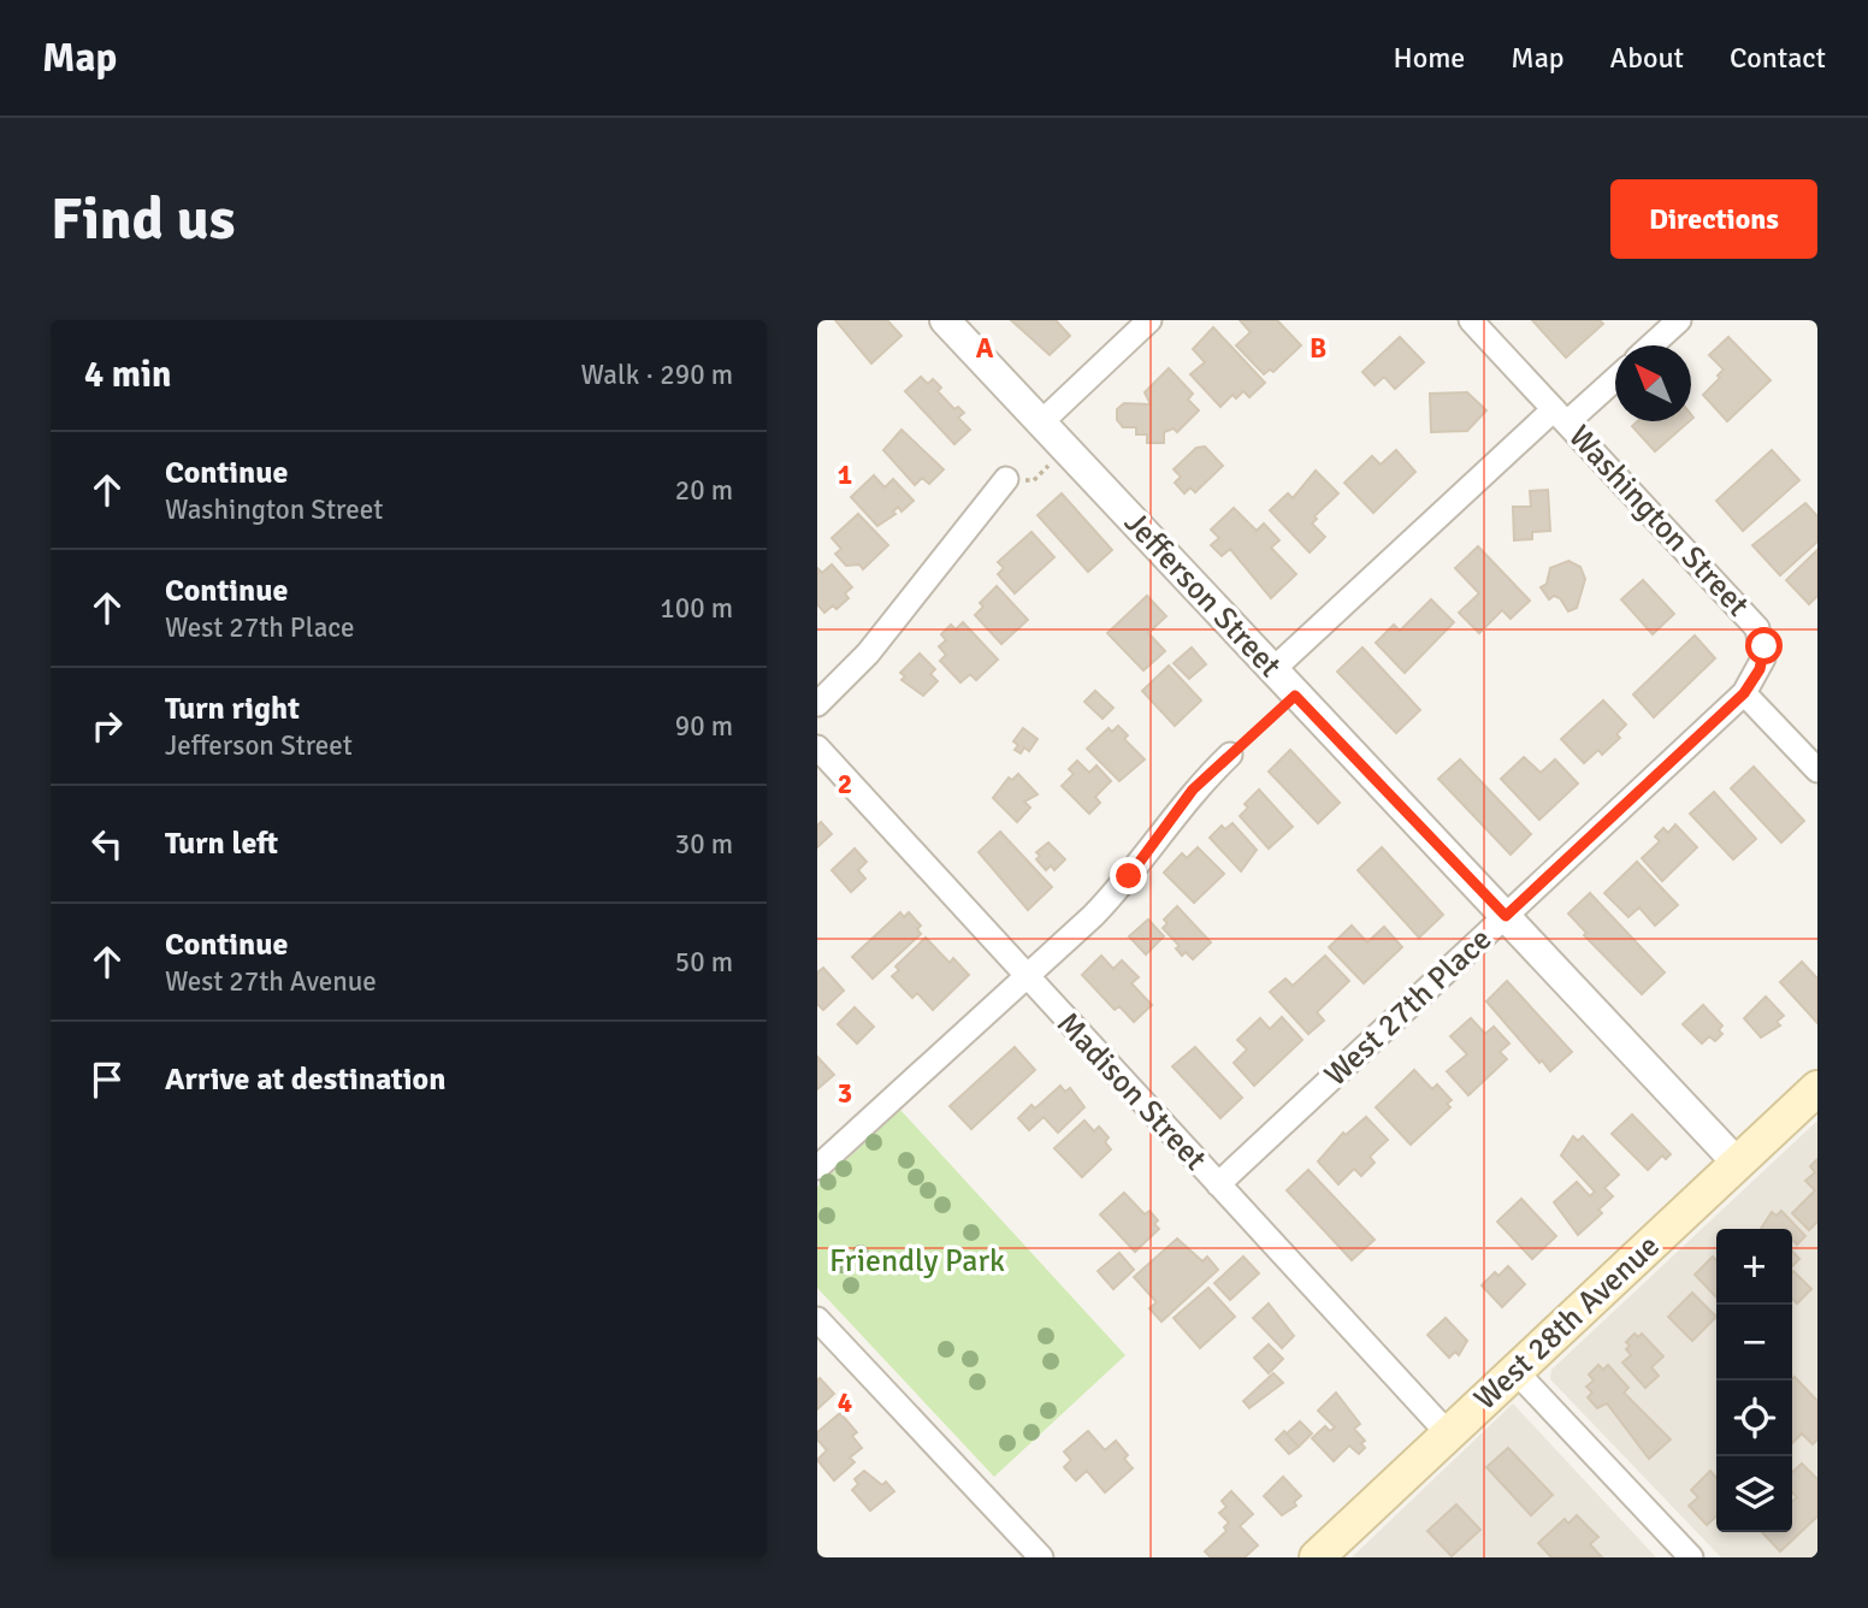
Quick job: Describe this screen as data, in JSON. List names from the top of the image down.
{
  "streets": {
    "main road": ["West 28th Avenue"],
    "street": [
      "Washington Street",
      "Jefferson Street",
      "West 27th Place",
      "Madison Street"
    ]
  },
  "crossings": [
    ["Washington Street", "West 27th Place"],
    ["Jefferson Street", "West 27th Place"],
    ["Jefferson Street", "West 28th Avenue"],
    ["West 27th Place", "Madison Street"],
    ["Madison Street", "West 28th Avenue"]
  ],
  "parks": ["Friendly Park"],
  "north": "top left",
  "page": {
    "header": "Map",
    "nav": [
      "Home",
      "Map",
      "About",
      "Contact"
    ],
    "buttons": "Directions",
    "title": "Find us",
    "heading": ["4 min", "Walk · 290 m"],
    "list": [
      ["Continue", "Washington Street", "20 m"],
      ["Continue", "West 27th Place", "100 m"],
      ["Turn right", "Jefferson Street", "90 m"],
      ["Turn left", "30 m"],
      ["Continue", "West 27th Avenue", "50 m"],
      "Arrive at destination"
    ],
    "map_buttons": ["+", "−"]
  },
  "grid": {
    "columns": ["A", "B"],
    "rows": [
      "1",
      "2",
      "3",
      "4"
    ]
  }
}
